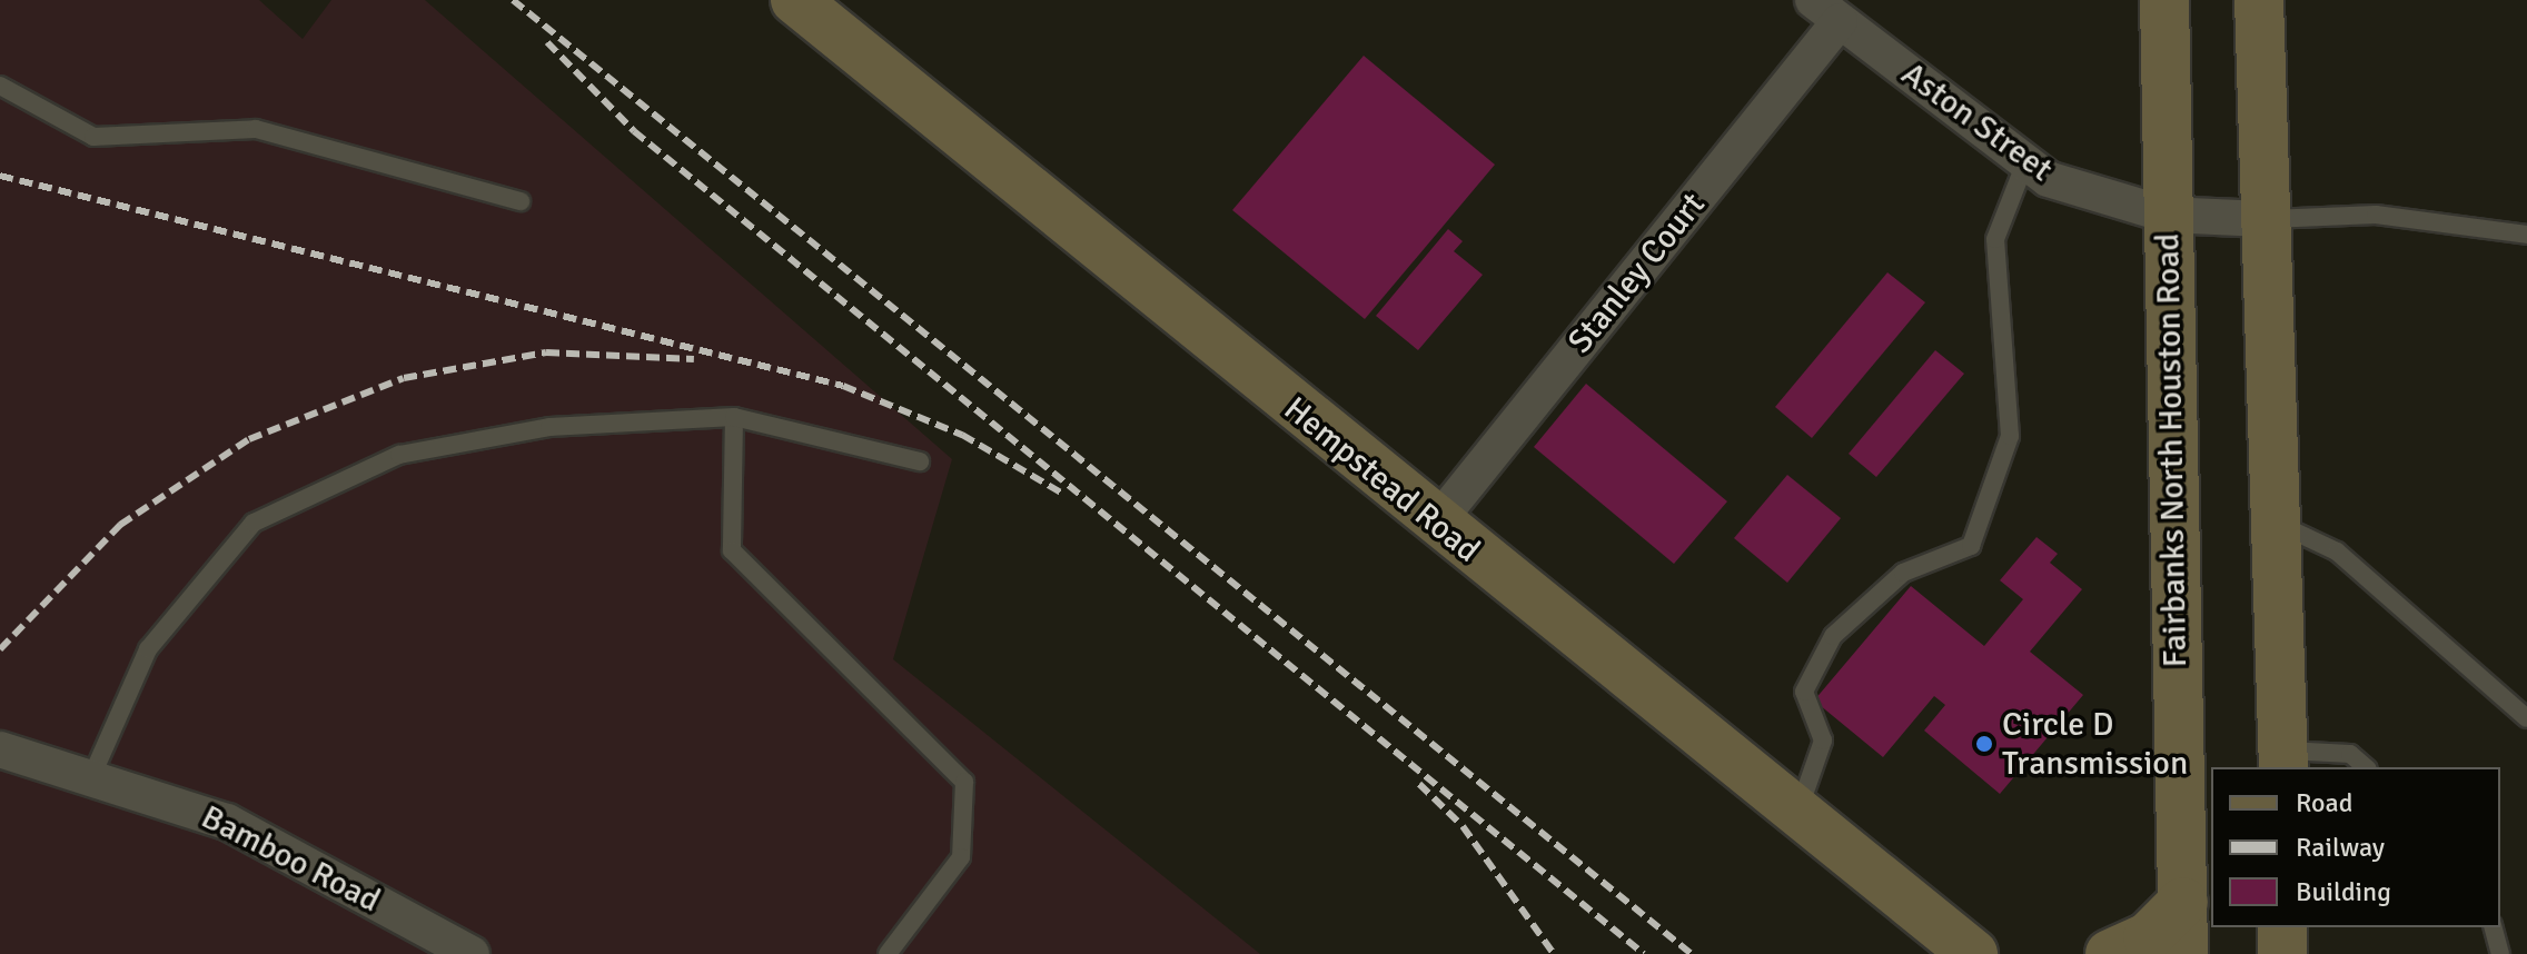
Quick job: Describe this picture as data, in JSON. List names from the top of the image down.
{
  "streets": {
    "main road": ["Fairbanks North Houston Road", "Hempstead Road"],
    "street": ["Aston Street", "Stanley Court", "Bamboo Road"]
  },
  "crossings": [
    ["Aston Street", "Stanley Court"],
    ["Aston Street", "Fairbanks North Houston Road"],
    ["Stanley Court", "Hempstead Road"]
  ],
  "places": ["Circle D Transmission"],
  "legend": ["Road", "Railway", "Building"]
}
